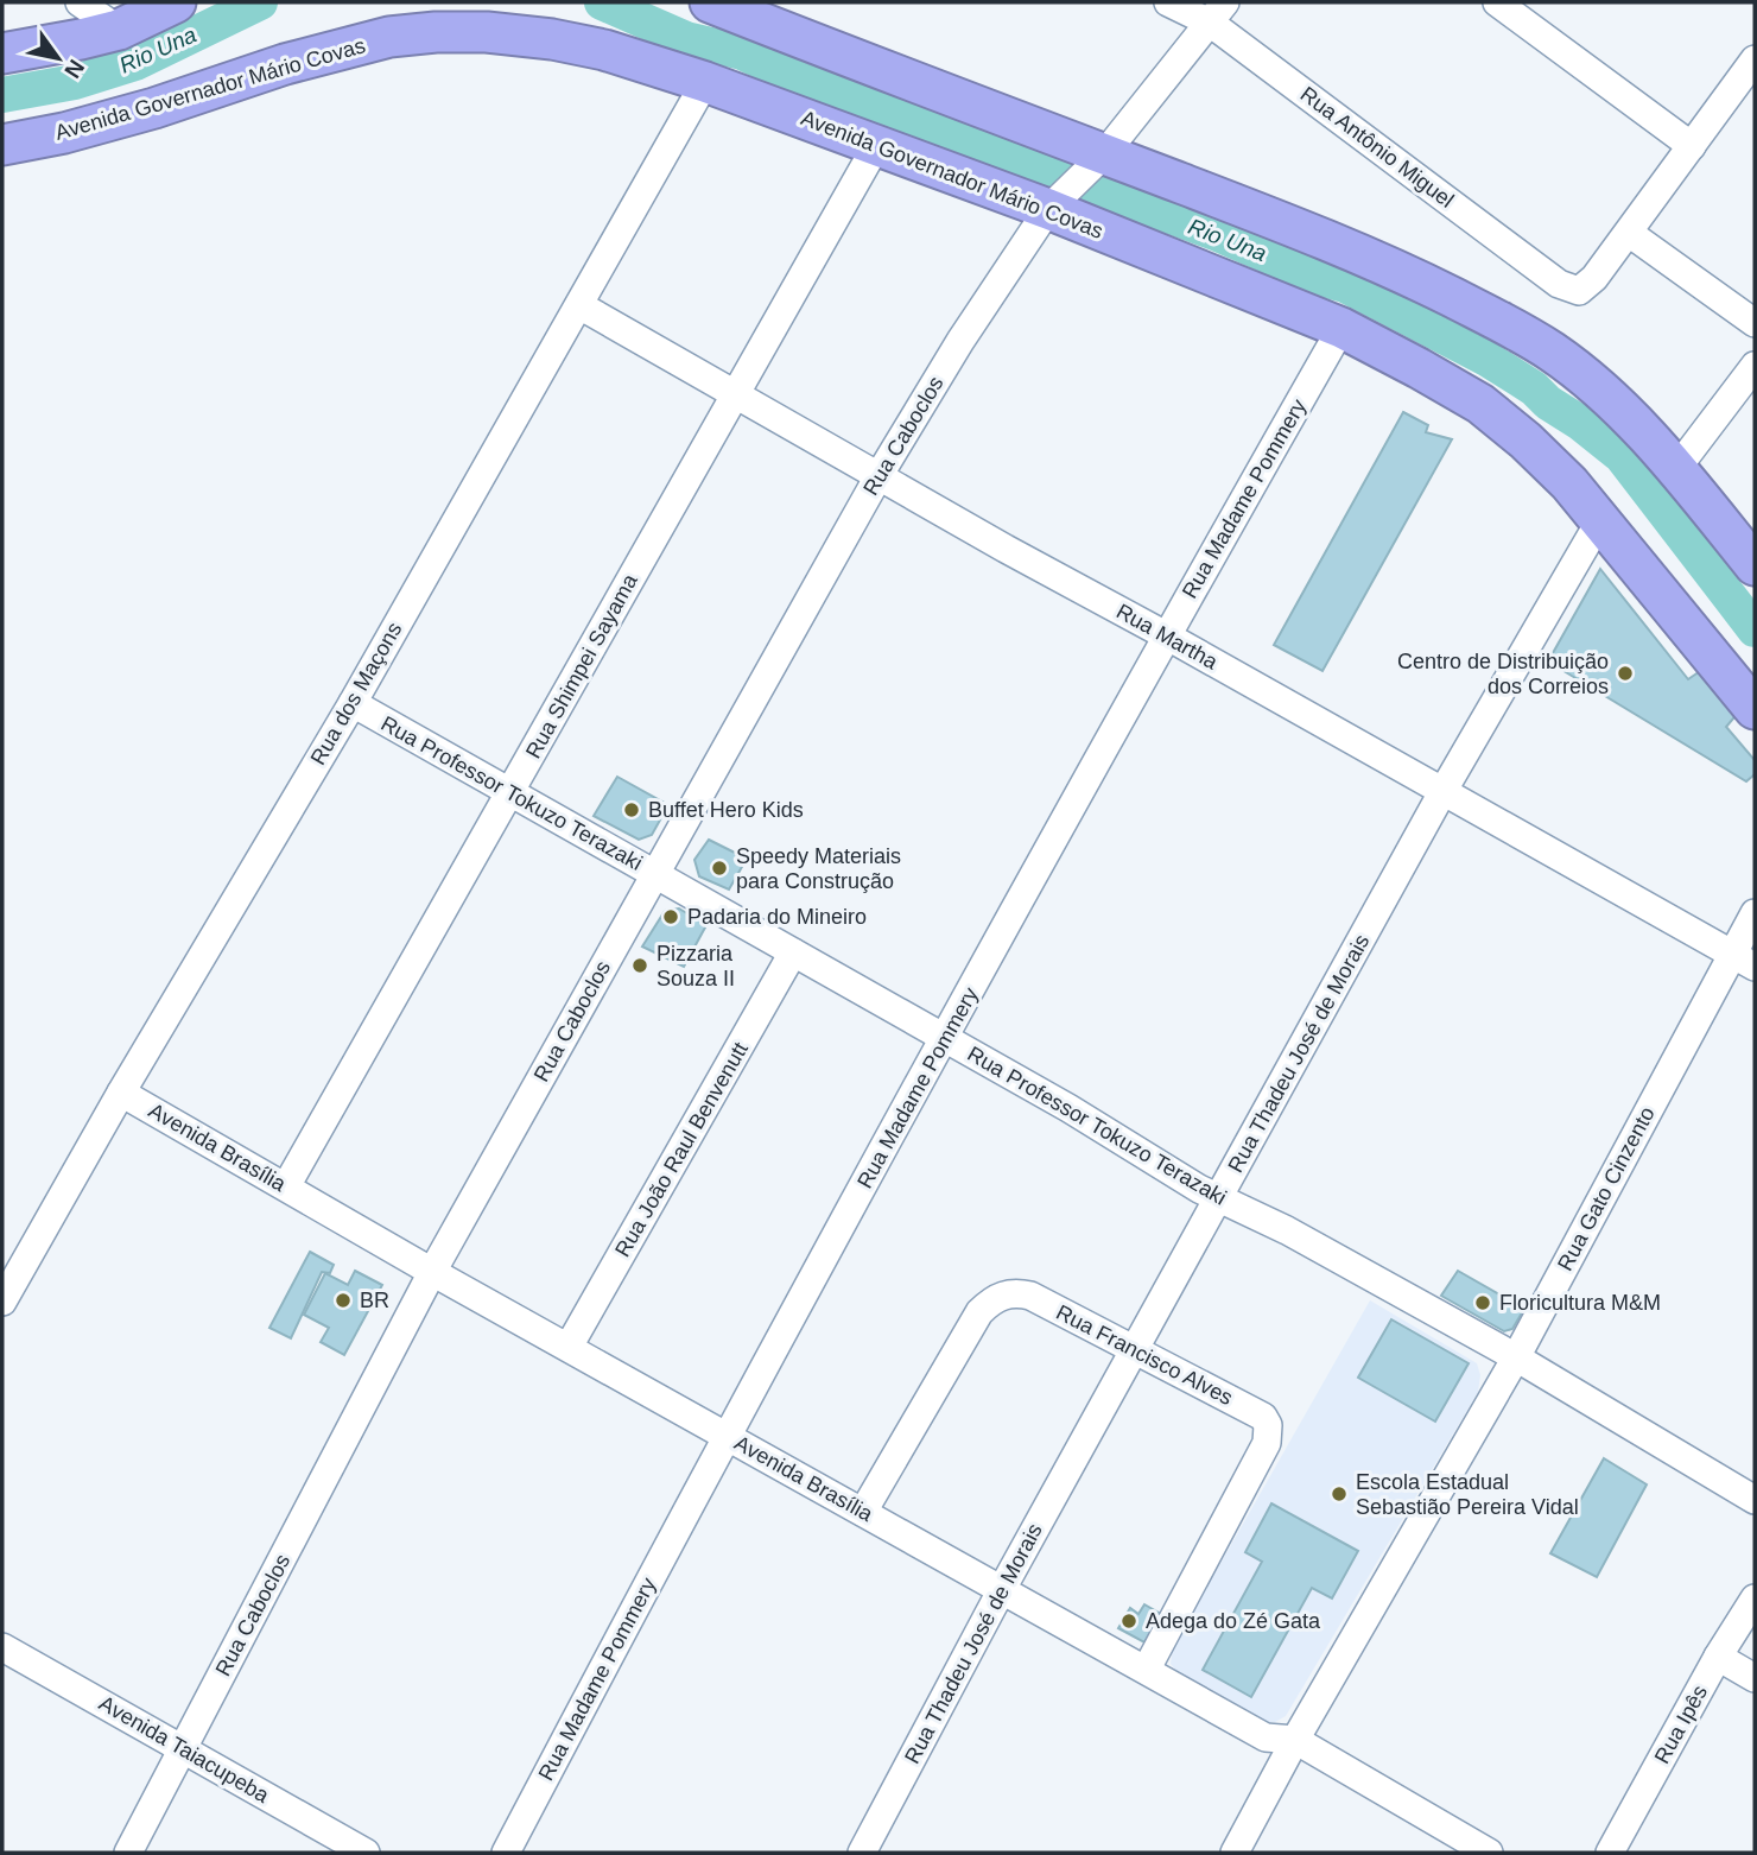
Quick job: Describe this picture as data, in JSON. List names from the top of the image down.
{
  "streets": {
    "highway": ["Avenida Governador Mário Covas"],
    "street": [
      "Rua Antônio Miguel",
      "Rua Caboclos",
      "Rua Madame Pommery",
      "Rua Martha",
      "Rua Shimpei Sayama",
      "Rua dos Maçons",
      "Rua Professor Tokuzo Terazaki",
      "Rua Thadeu José de Morais",
      "Avenida Brasília",
      "Rua João Raul Benvenutt",
      "Rua Gato Cinzento",
      "Rua Francisco Alves",
      "Rua Ipês",
      "Avenida Taiacupeba"
    ]
  },
  "crossings": [
    ["Avenida Governador Mário Covas", "Rua Caboclos"],
    ["Avenida Governador Mário Covas", "Rua Madame Pommery"],
    ["Avenida Governador Mário Covas", "Rua Shimpei Sayama"],
    ["Avenida Governador Mário Covas", "Rua dos Maçons"],
    ["Avenida Governador Mário Covas", "Rua Thadeu José de Morais"],
    ["Rua Antônio Miguel", "Rua Caboclos"],
    ["Rua Caboclos", "Rua Martha"],
    ["Rua Caboclos", "Rua Professor Tokuzo Terazaki"],
    ["Rua Caboclos", "Avenida Brasília"],
    ["Rua Caboclos", "Avenida Taiacupeba"],
    ["Rua Madame Pommery", "Rua Martha"],
    ["Rua Madame Pommery", "Rua Professor Tokuzo Terazaki"],
    ["Rua Madame Pommery", "Avenida Brasília"],
    ["Rua Martha", "Rua Shimpei Sayama"],
    ["Rua Martha", "Rua dos Maçons"],
    ["Rua Martha", "Rua Thadeu José de Morais"],
    ["Rua Martha", "Rua Gato Cinzento"],
    ["Rua Shimpei Sayama", "Rua Professor Tokuzo Terazaki"],
    ["Rua Shimpei Sayama", "Avenida Brasília"],
    ["Rua dos Maçons", "Rua Professor Tokuzo Terazaki"],
    ["Rua dos Maçons", "Avenida Brasília"],
    ["Rua Professor Tokuzo Terazaki", "Rua Thadeu José de Morais"],
    ["Rua Professor Tokuzo Terazaki", "Rua João Raul Benvenutt"],
    ["Rua Professor Tokuzo Terazaki", "Rua Gato Cinzento"],
    ["Rua Thadeu José de Morais", "Avenida Brasília"],
    ["Rua Thadeu José de Morais", "Rua Francisco Alves"],
    ["Avenida Brasília", "Rua João Raul Benvenutt"],
    ["Avenida Brasília", "Rua Gato Cinzento"],
    ["Avenida Brasília", "Rua Francisco Alves"]
  ],
  "water": ["Rio Una"],
  "places": [
    "Centro de Distribuição dos Correios",
    "Buffet Hero Kids",
    "Speedy Materiais para Construção",
    "Padaria do Mineiro",
    "Pizzaria Souza II",
    "BR",
    "Floricultura M&M",
    "Escola Estadual Sebastião Pereira Vidal",
    "Adega do Zé Gata"
  ],
  "north": "bottom right"
}
